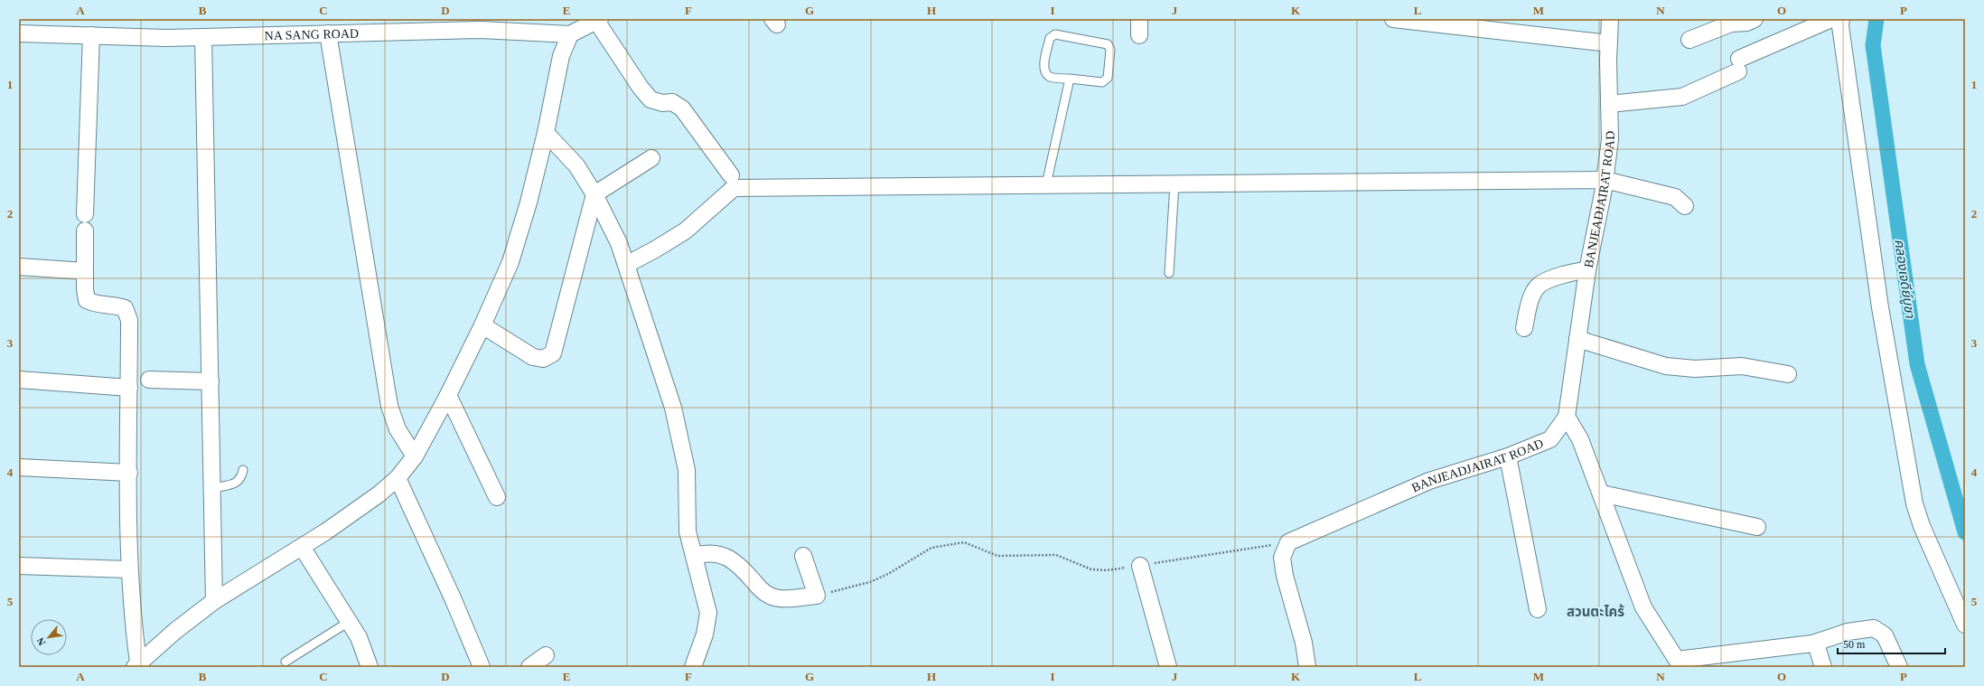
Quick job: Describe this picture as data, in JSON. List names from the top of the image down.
{
  "streets": {
    "street": ["NA SANG ROAD", "BANJEADJAIRAT ROAD"]
  },
  "districts": ["สวนตะไคร้"],
  "water": ["คลองเจดีย์บูชา"],
  "scale_bar": "50 m",
  "north": "bottom left",
  "grid": {
    "columns": [
      "A",
      "B",
      "C",
      "D",
      "E",
      "F",
      "G",
      "H",
      "I",
      "J",
      "K",
      "L",
      "M",
      "N",
      "O",
      "P"
    ],
    "rows": [
      "1",
      "2",
      "3",
      "4",
      "5"
    ]
  }
}
